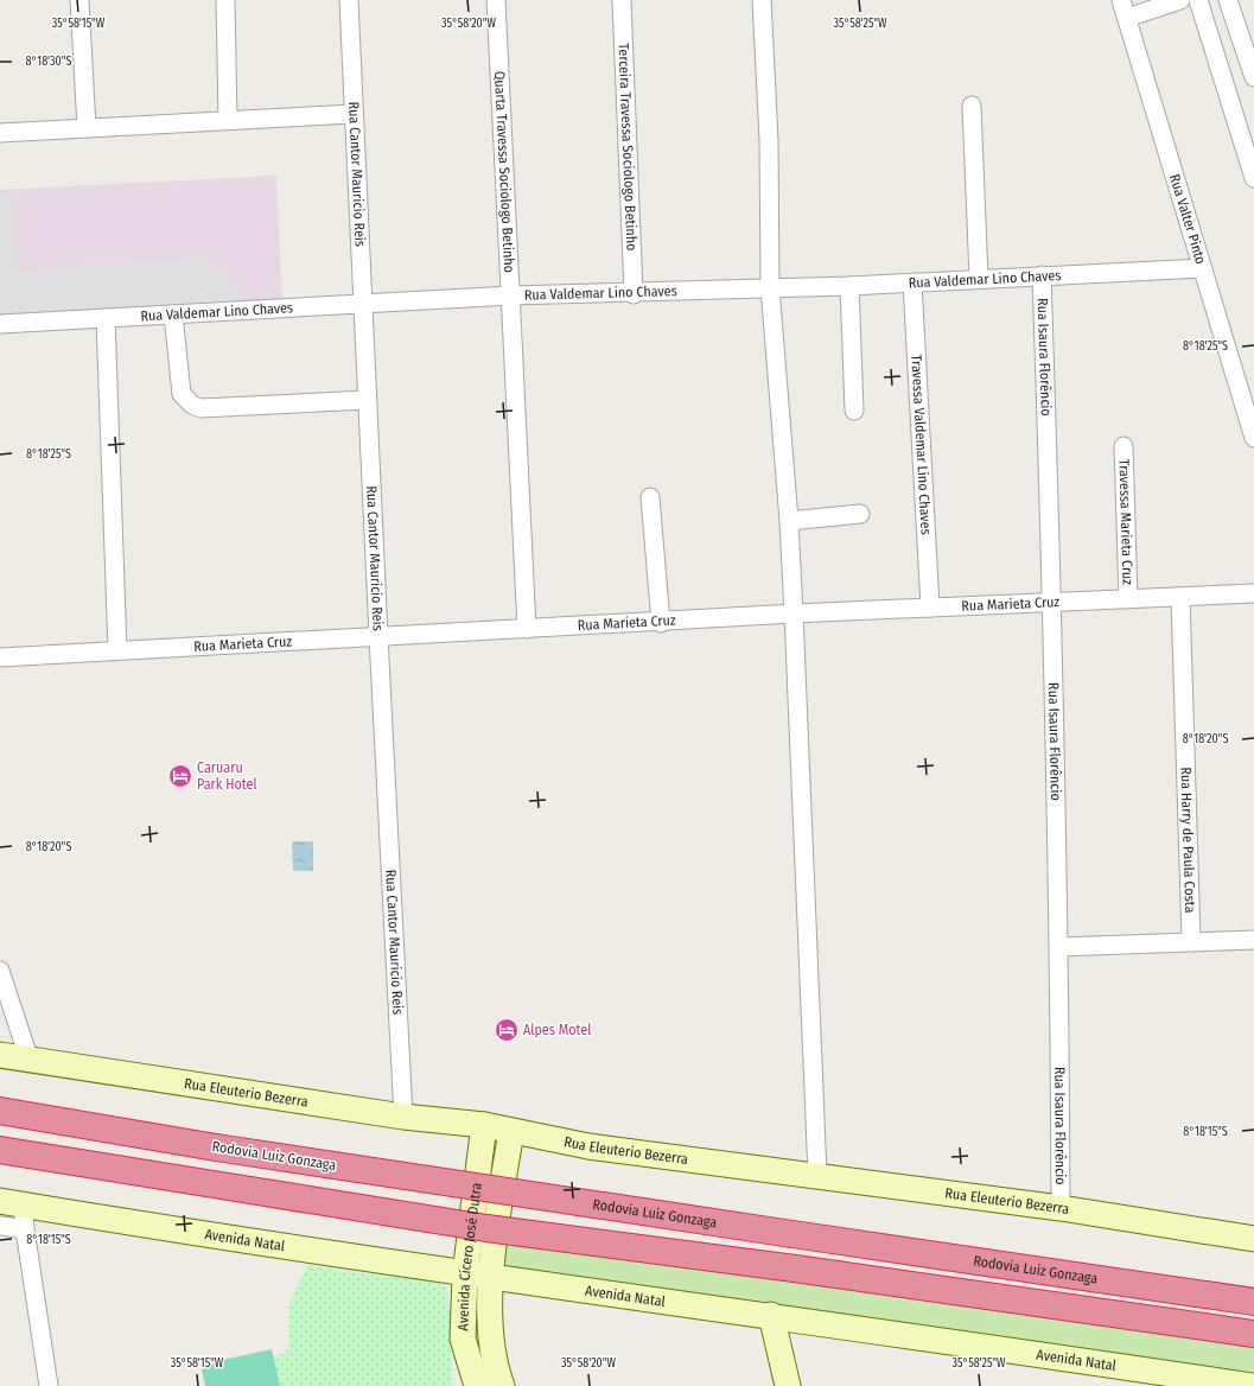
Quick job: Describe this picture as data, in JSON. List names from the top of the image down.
{
  "streets": {
    "highway": ["Rodovia Luiz Gonzaga"],
    "street": [
      "Terceira Travessa Sociologo Betinho",
      "Quarta Travessa Sociologo Betinho",
      "Rua Cantor Mauricio Reis",
      "Rua Valter Pinto",
      "Rua Valdemar Lino Chaves",
      "Rua Isaura Florêncio",
      "Travessa Valdemar Lino Chaves",
      "Travessa Marieta Cruz",
      "Rua Marieta Cruz",
      "Rua Harry de Paula Costa",
      "Rua Eleuterio Bezerra",
      "Avenida Natal",
      "Avenida Cícero José Dutra"
    ]
  },
  "crossings": [
    ["Terceira Travessa Sociologo Betinho", "Rua Valdemar Lino Chaves"],
    ["Quarta Travessa Sociologo Betinho", "Rua Valdemar Lino Chaves"],
    ["Quarta Travessa Sociologo Betinho", "Rua Marieta Cruz"],
    ["Rua Cantor Mauricio Reis", "Rua Valdemar Lino Chaves"],
    ["Rua Cantor Mauricio Reis", "Rua Marieta Cruz"],
    ["Rua Cantor Mauricio Reis", "Rua Eleuterio Bezerra"],
    ["Rua Valter Pinto", "Rua Valdemar Lino Chaves"],
    ["Rua Valdemar Lino Chaves", "Rua Isaura Florêncio"],
    ["Rua Valdemar Lino Chaves", "Travessa Valdemar Lino Chaves"],
    ["Rua Isaura Florêncio", "Rua Marieta Cruz"],
    ["Rua Isaura Florêncio", "Rua Eleuterio Bezerra"],
    ["Travessa Valdemar Lino Chaves", "Rua Marieta Cruz"],
    ["Travessa Marieta Cruz", "Rua Marieta Cruz"],
    ["Rua Marieta Cruz", "Rua Harry de Paula Costa"],
    ["Rua Eleuterio Bezerra", "Avenida Cícero José Dutra"],
    ["Avenida Natal", "Avenida Cícero José Dutra"]
  ],
  "places": {
    "hotel": ["Caruaru Park Hotel", "Alpes Motel"]
  },
  "coordinates": [
    "35°58'15\"W",
    "35°58'20\"W",
    "35°58'25\"W",
    "8°18'30\"S",
    "8°18'25\"S",
    "8°18'20\"S",
    "8°18'15\"S"
  ]
}
